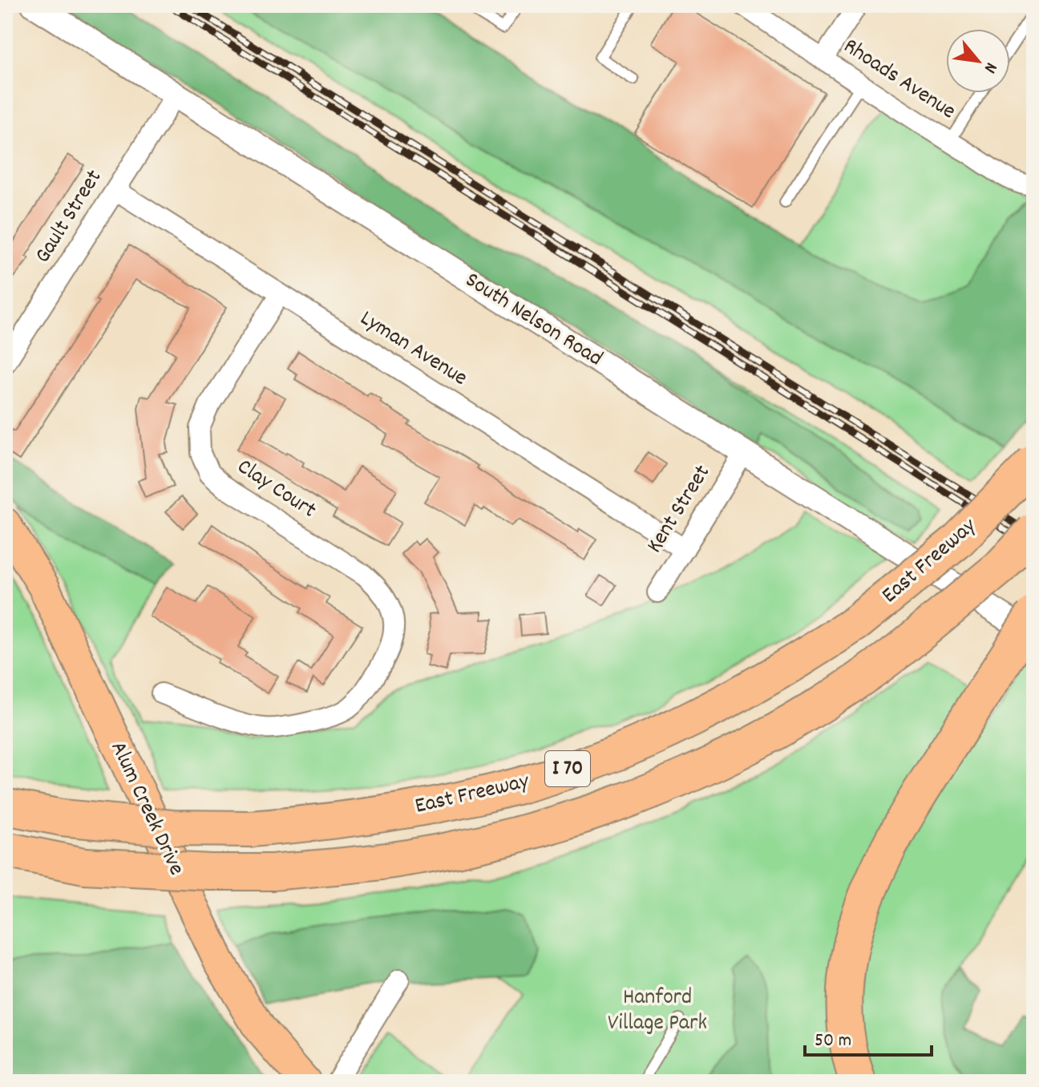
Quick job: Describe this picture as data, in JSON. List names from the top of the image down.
{
  "streets": {
    "highway": ["East Freeway", "I 70"],
    "main road": ["Alum Creek Drive"],
    "street": [
      "Rhoads Avenue",
      "Gault Street",
      "South Nelson Road",
      "Lyman Avenue",
      "Clay Court",
      "Kent Street"
    ]
  },
  "crossings": [
    ["Gault Street", "South Nelson Road"],
    ["Gault Street", "Lyman Avenue"],
    ["South Nelson Road", "Kent Street"],
    ["Lyman Avenue", "Clay Court"],
    ["Lyman Avenue", "Kent Street"]
  ],
  "parks": ["Hanford Village Park"],
  "scale_bar": "50 m",
  "north": "bottom right"
}
